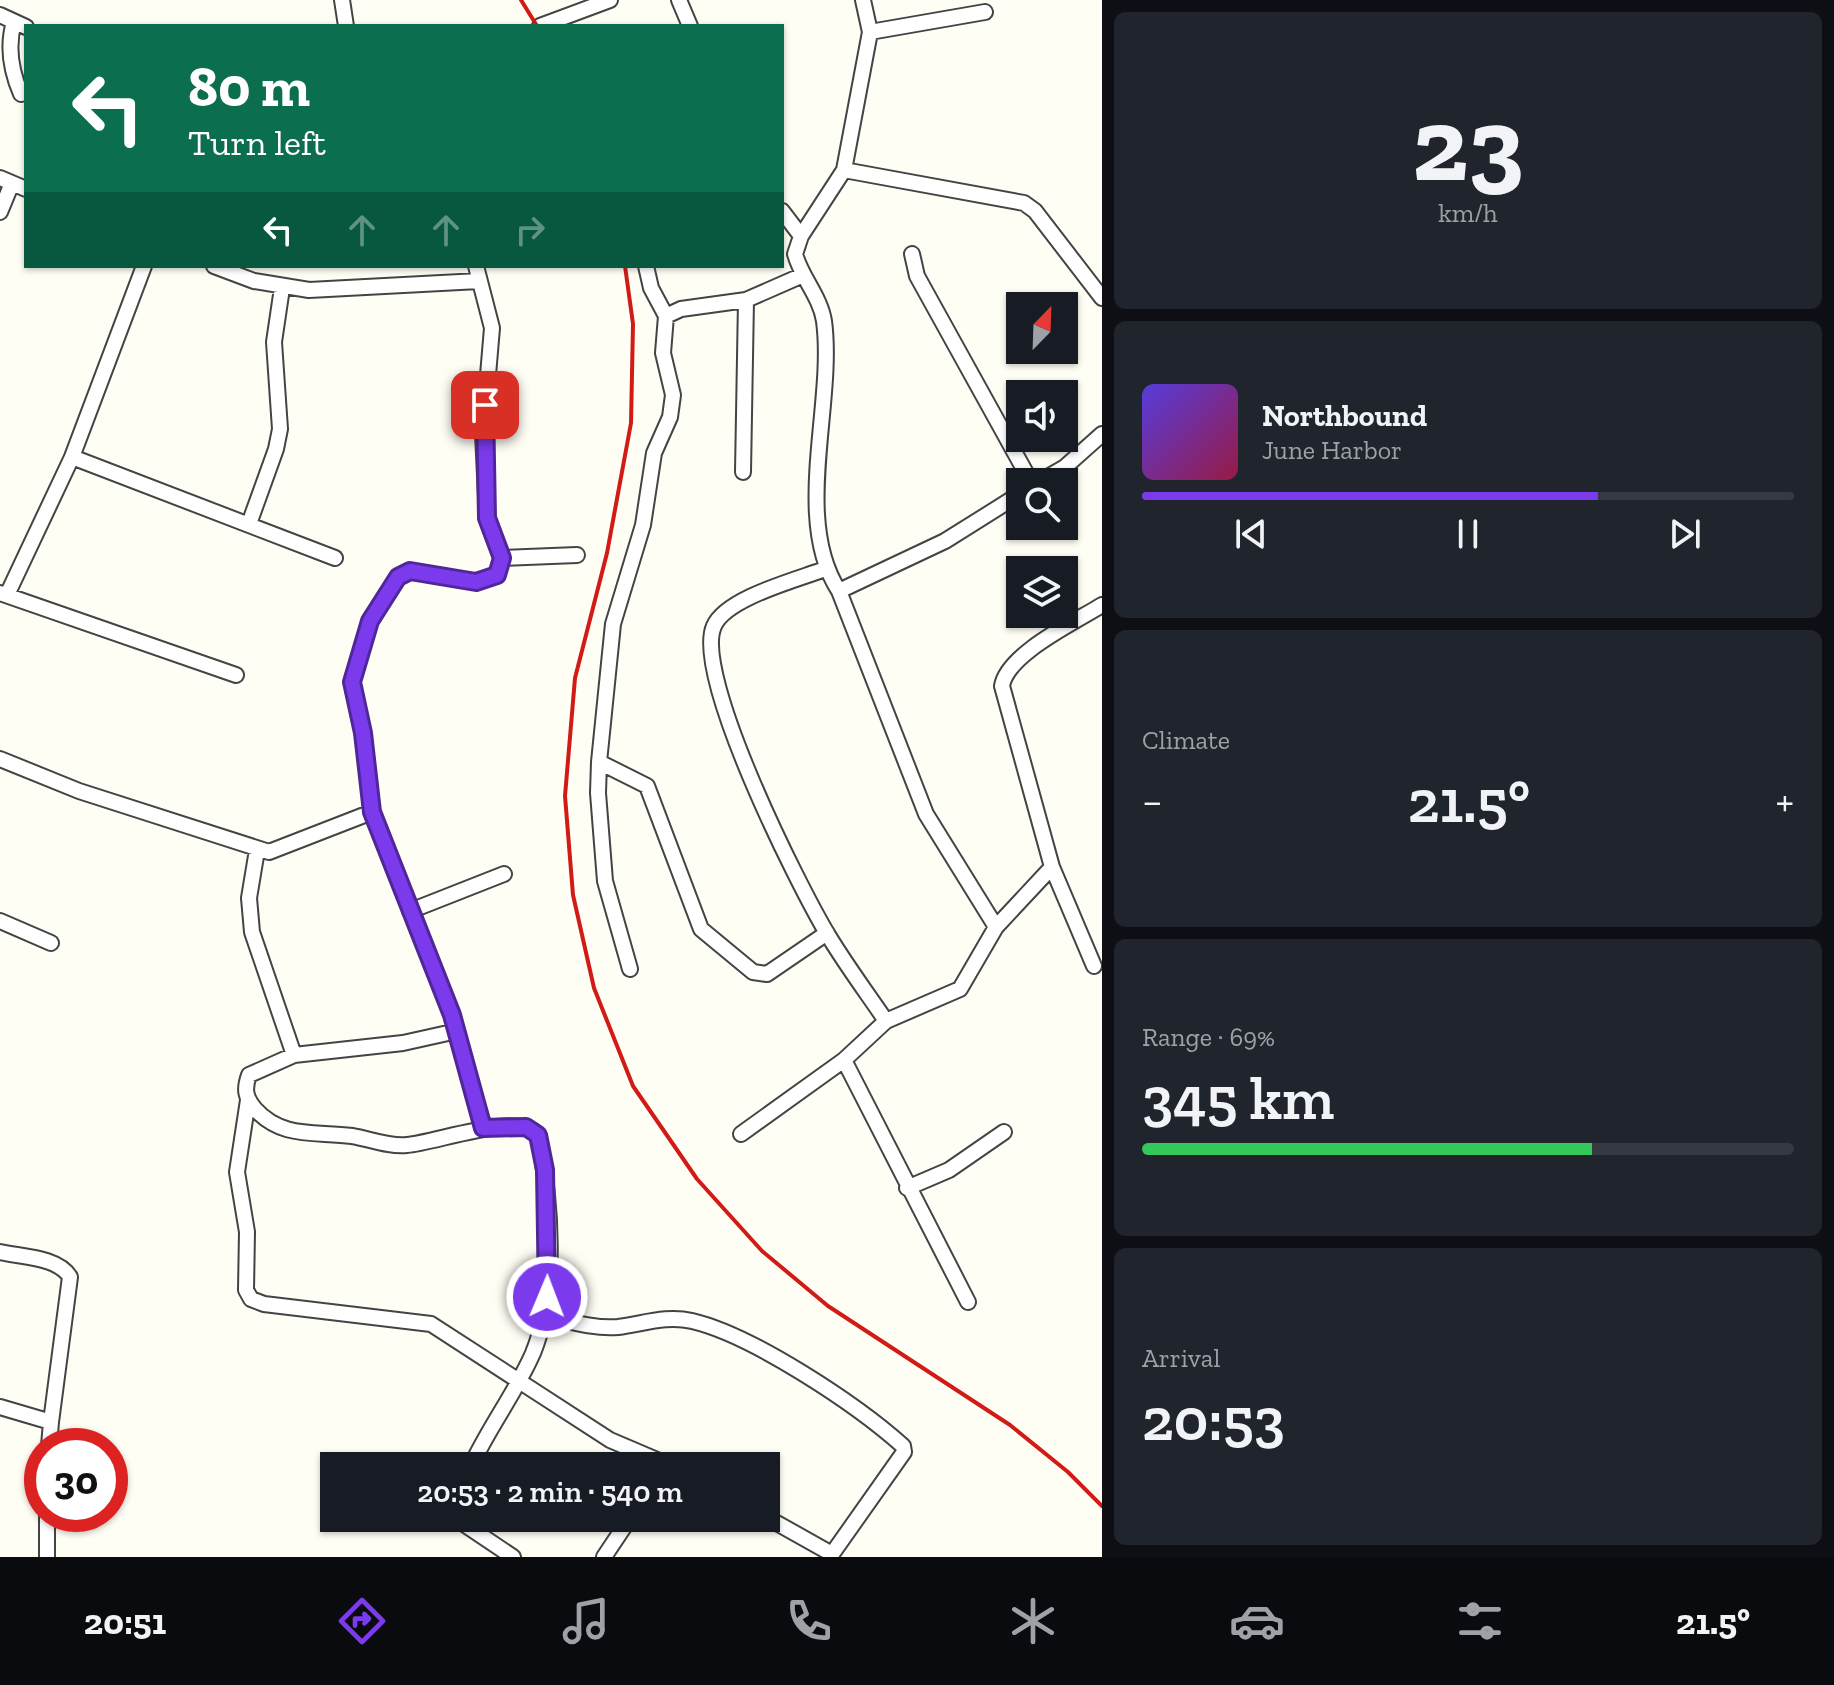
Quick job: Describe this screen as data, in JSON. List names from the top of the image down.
{
  "north": "top right",
  "page": {
    "tile": [
      ["23", "km/h"],
      "Climate",
      ["Range · 69%", "345 km"],
      ["Arrival", "20:53"]
    ],
    "turn": ["80 m", "Turn left"],
    "song": ["Northbound", "June Harbor"],
    "heat": ["−", "21.5°", "+"],
    "limit": "30",
    "trip": "20:53 · 2 min · 540 m",
    "tabs": ["20:51", "21.5°"]
  }
}
